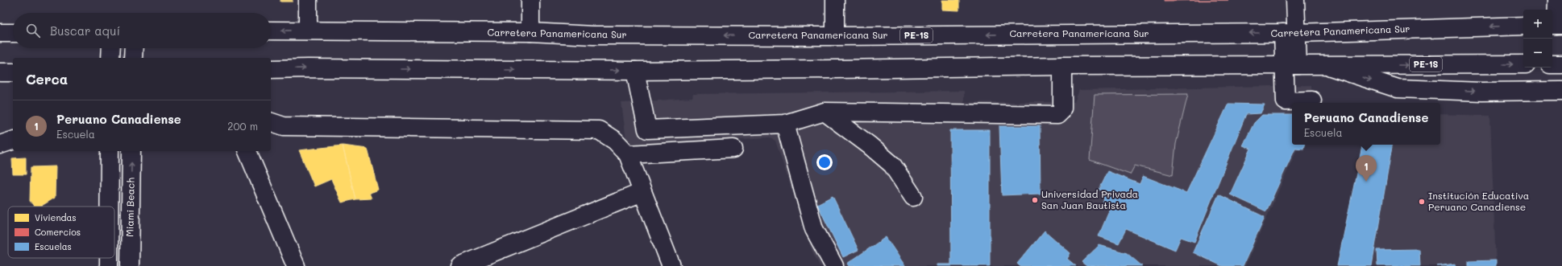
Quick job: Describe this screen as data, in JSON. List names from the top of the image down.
{
  "streets": {
    "main road": ["Carretera Panamericana Sur", "PE-1S", "Miami Beach"]
  },
  "places": ["Universidad Privada San Juan Bautista", "Institución Educativa Peruano Canadiense"],
  "legend": ["Viviendas", "Comercios", "Escuelas"],
  "page": {
    "map_buttons": ["+", "−"],
    "search": "Buscar aquí",
    "heading": "Cerca",
    "list": [
      {
        "mark": "1",
        "name": "Peruano Canadiense",
        "note": "Escuela",
        "value": "200 m"
      }
    ],
    "popup": ["Peruano Canadiense", "Escuela"],
    "pins": "1"
  }
}
